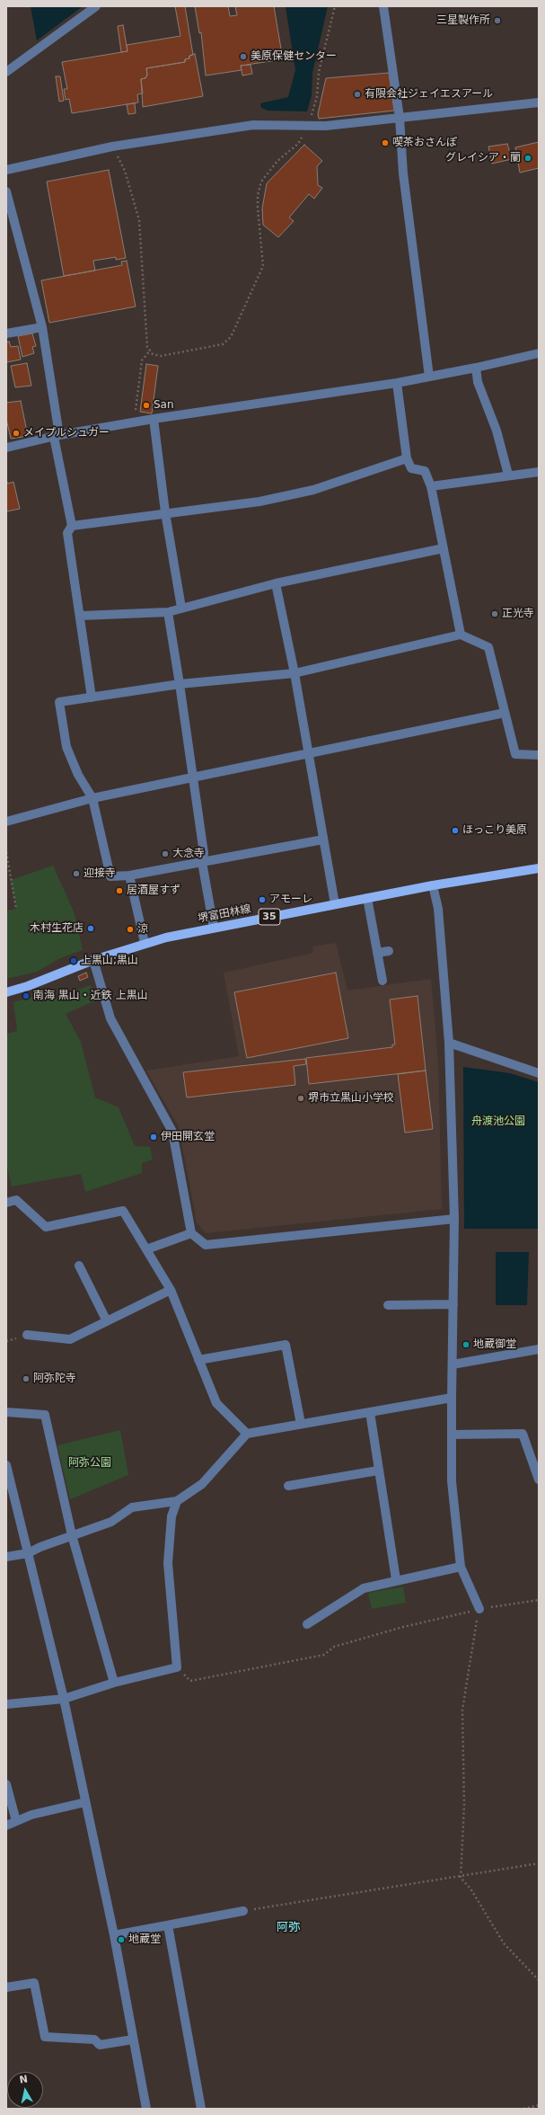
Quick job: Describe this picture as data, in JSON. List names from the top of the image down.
{
  "streets": {
    "main road": ["堺富田林線", "35"]
  },
  "districts": ["阿弥"],
  "parks": ["舟渡池公園", "阿弥公園"],
  "places": [
    "三星製作所",
    "美原保健センター",
    "有限会社ジェイエスアール",
    "喫茶おさんぽ",
    "グレイシア・蘭",
    "San",
    "メイプルシュガー",
    "正光寺",
    "ほっこり美原",
    "大念寺",
    "迎接寺",
    "居酒屋すず",
    "アモーレ",
    "木村生花店",
    "涼",
    "上黒山;黒山",
    "南海 黒山・近鉄 上黒山",
    "堺市立黒山小学校",
    "伊田開玄堂",
    "地蔵御堂",
    "阿弥陀寺",
    "地蔵堂"
  ],
  "north": "top"
}
